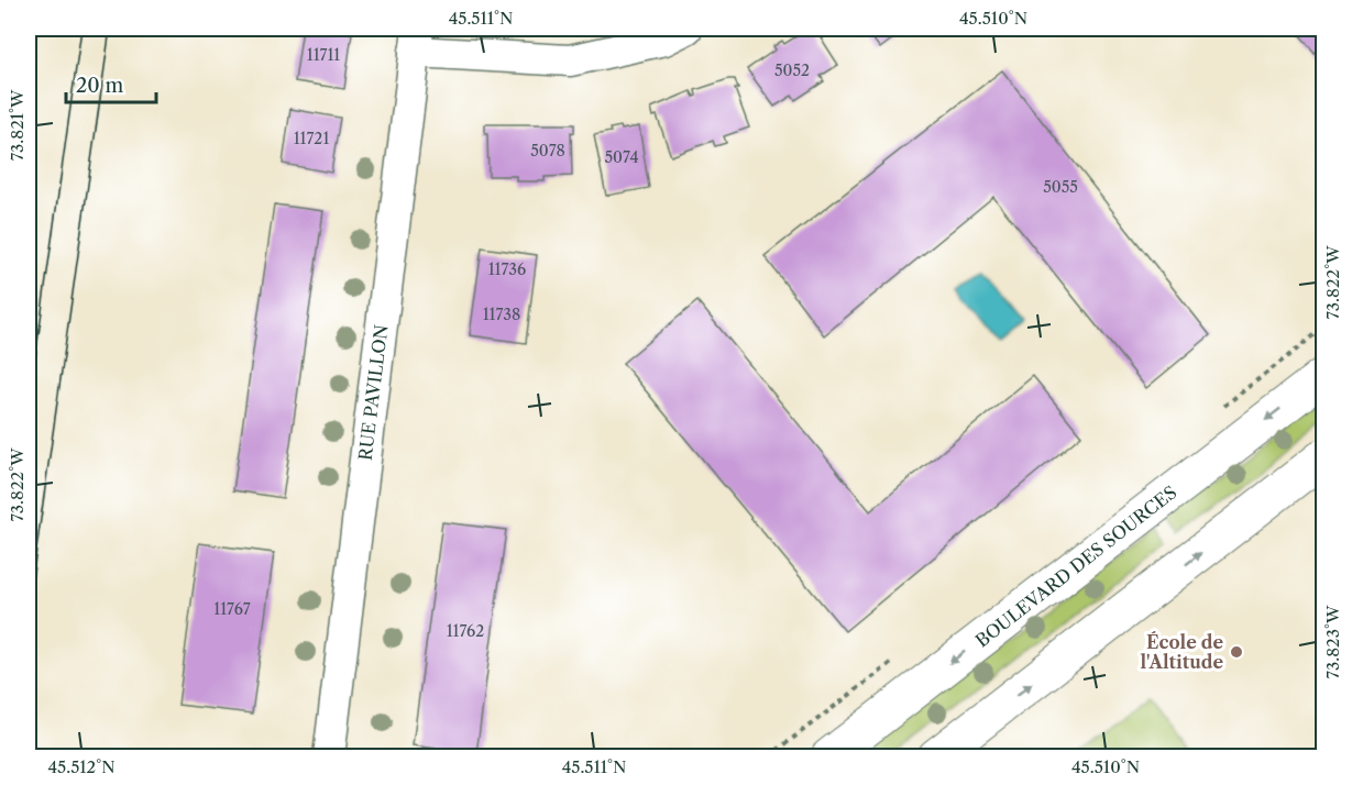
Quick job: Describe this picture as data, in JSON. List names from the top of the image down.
{
  "streets": {
    "street": ["RUE PAVILLON", "BOULEVARD DES SOURCES"]
  },
  "places": ["École de l'Altitude"],
  "house_numbers": [
    "11711",
    "5052",
    "11721",
    "5078",
    "5074",
    "5055",
    "11736",
    "11738",
    "11767",
    "11762"
  ],
  "scale_bar": "20 m",
  "coordinates": [
    "45.511°N",
    "45.510°N",
    "73.821°W",
    "73.822°W",
    "73.823°W",
    "45.512°N"
  ]
}
